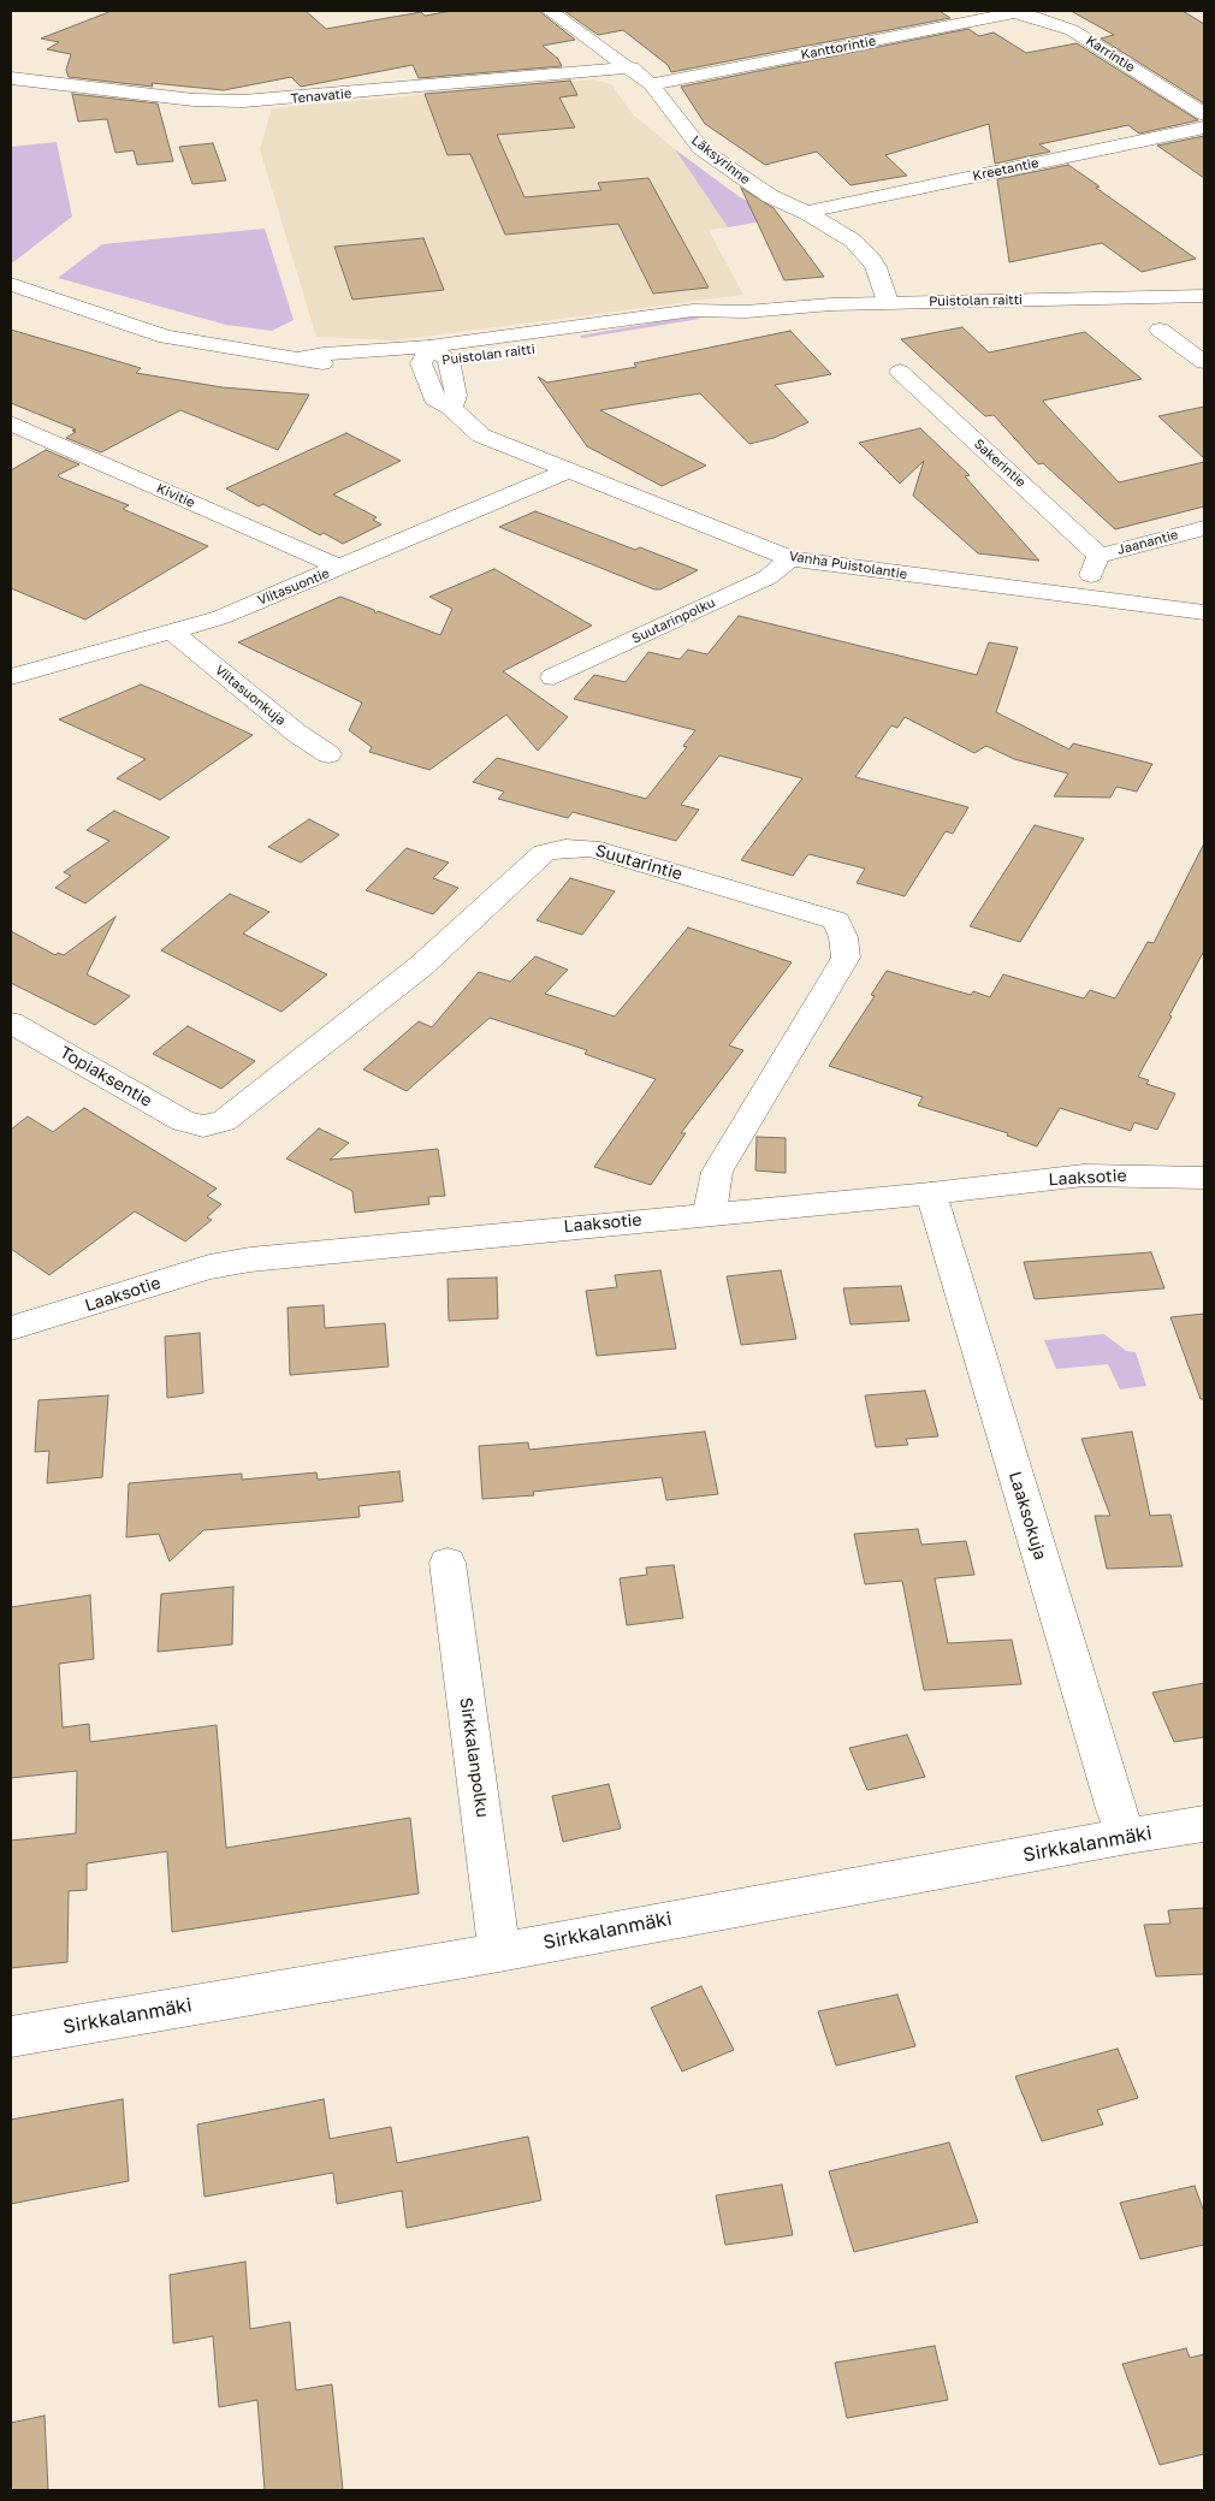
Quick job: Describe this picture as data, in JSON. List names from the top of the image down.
{
  "streets": {
    "street": [
      "Kanttorintie",
      "Karrintie",
      "Tenavatie",
      "Läksyrinne",
      "Kreetantie",
      "Puistolan raitti",
      "Sakerintie",
      "Kivitie",
      "Jaanantie",
      "Vanha Puistolantie",
      "Viitasuontie",
      "Suutarinpolku",
      "Viitasuonkuja",
      "Suutarintie",
      "Topiaksentie",
      "Laaksotie",
      "Laaksokuja",
      "Sirkkalanpolku",
      "Sirkkalanmäki"
    ]
  },
  "crossings": [
    ["Kanttorintie", "Karrintie"],
    ["Kanttorintie", "Läksyrinne"],
    ["Tenavatie", "Läksyrinne"],
    ["Läksyrinne", "Kreetantie"],
    ["Läksyrinne", "Puistolan raitti"],
    ["Puistolan raitti", "Vanha Puistolantie"],
    ["Sakerintie", "Jaanantie"],
    ["Kivitie", "Viitasuontie"],
    ["Jaanantie", "Vanha Puistolantie"],
    ["Vanha Puistolantie", "Viitasuontie"],
    ["Vanha Puistolantie", "Suutarinpolku"],
    ["Viitasuontie", "Viitasuonkuja"],
    ["Suutarintie", "Topiaksentie"],
    ["Suutarintie", "Laaksotie"],
    ["Laaksotie", "Laaksokuja"],
    ["Laaksokuja", "Sirkkalanmäki"],
    ["Sirkkalanpolku", "Sirkkalanmäki"]
  ]
}
